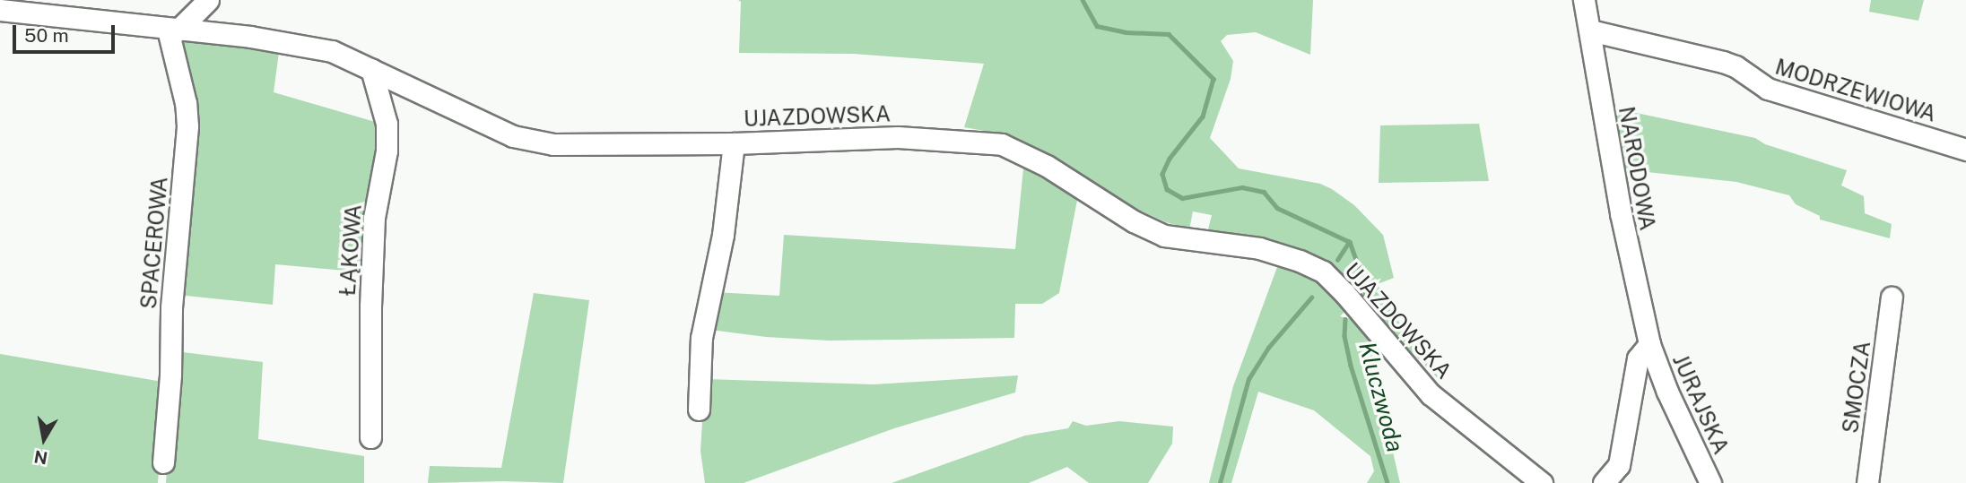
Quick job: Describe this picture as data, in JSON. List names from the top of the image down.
{
  "streets": {
    "street": [
      "MODRZEWIOWA",
      "UJAZDOWSKA",
      "NARODOWA",
      "SPACEROWA",
      "ŁĄKOWA",
      "SMOCZA",
      "JURAJSKA"
    ]
  },
  "crossings": [
    ["MODRZEWIOWA", "NARODOWA"],
    ["UJAZDOWSKA", "SPACEROWA"],
    ["UJAZDOWSKA", "ŁĄKOWA"],
    ["NARODOWA", "JURAJSKA"]
  ],
  "water": ["Kluczwoda"],
  "scale_bar": "50 m",
  "north": "bottom"
}
